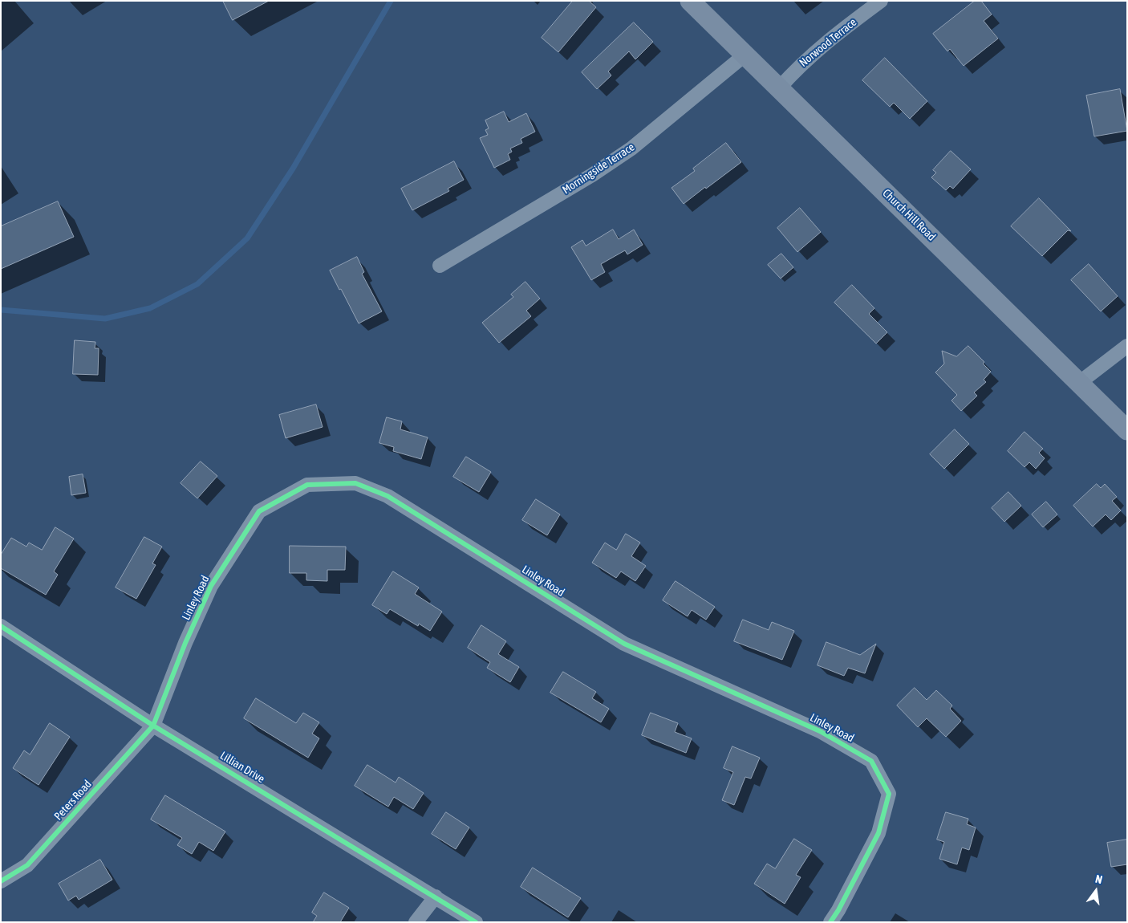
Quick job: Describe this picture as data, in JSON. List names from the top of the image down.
{
  "streets": {
    "main road": ["Church Hill Road"],
    "street": [
      "Norwood Terrace",
      "Morningside Terrace",
      "Linley Road",
      "Lillian Drive",
      "Peters Road"
    ]
  },
  "crossings": [
    ["Norwood Terrace", "Church Hill Road"],
    ["Morningside Terrace", "Church Hill Road"],
    ["Linley Road", "Lillian Drive"],
    ["Linley Road", "Peters Road"],
    ["Lillian Drive", "Peters Road"]
  ],
  "north": "top"
}
